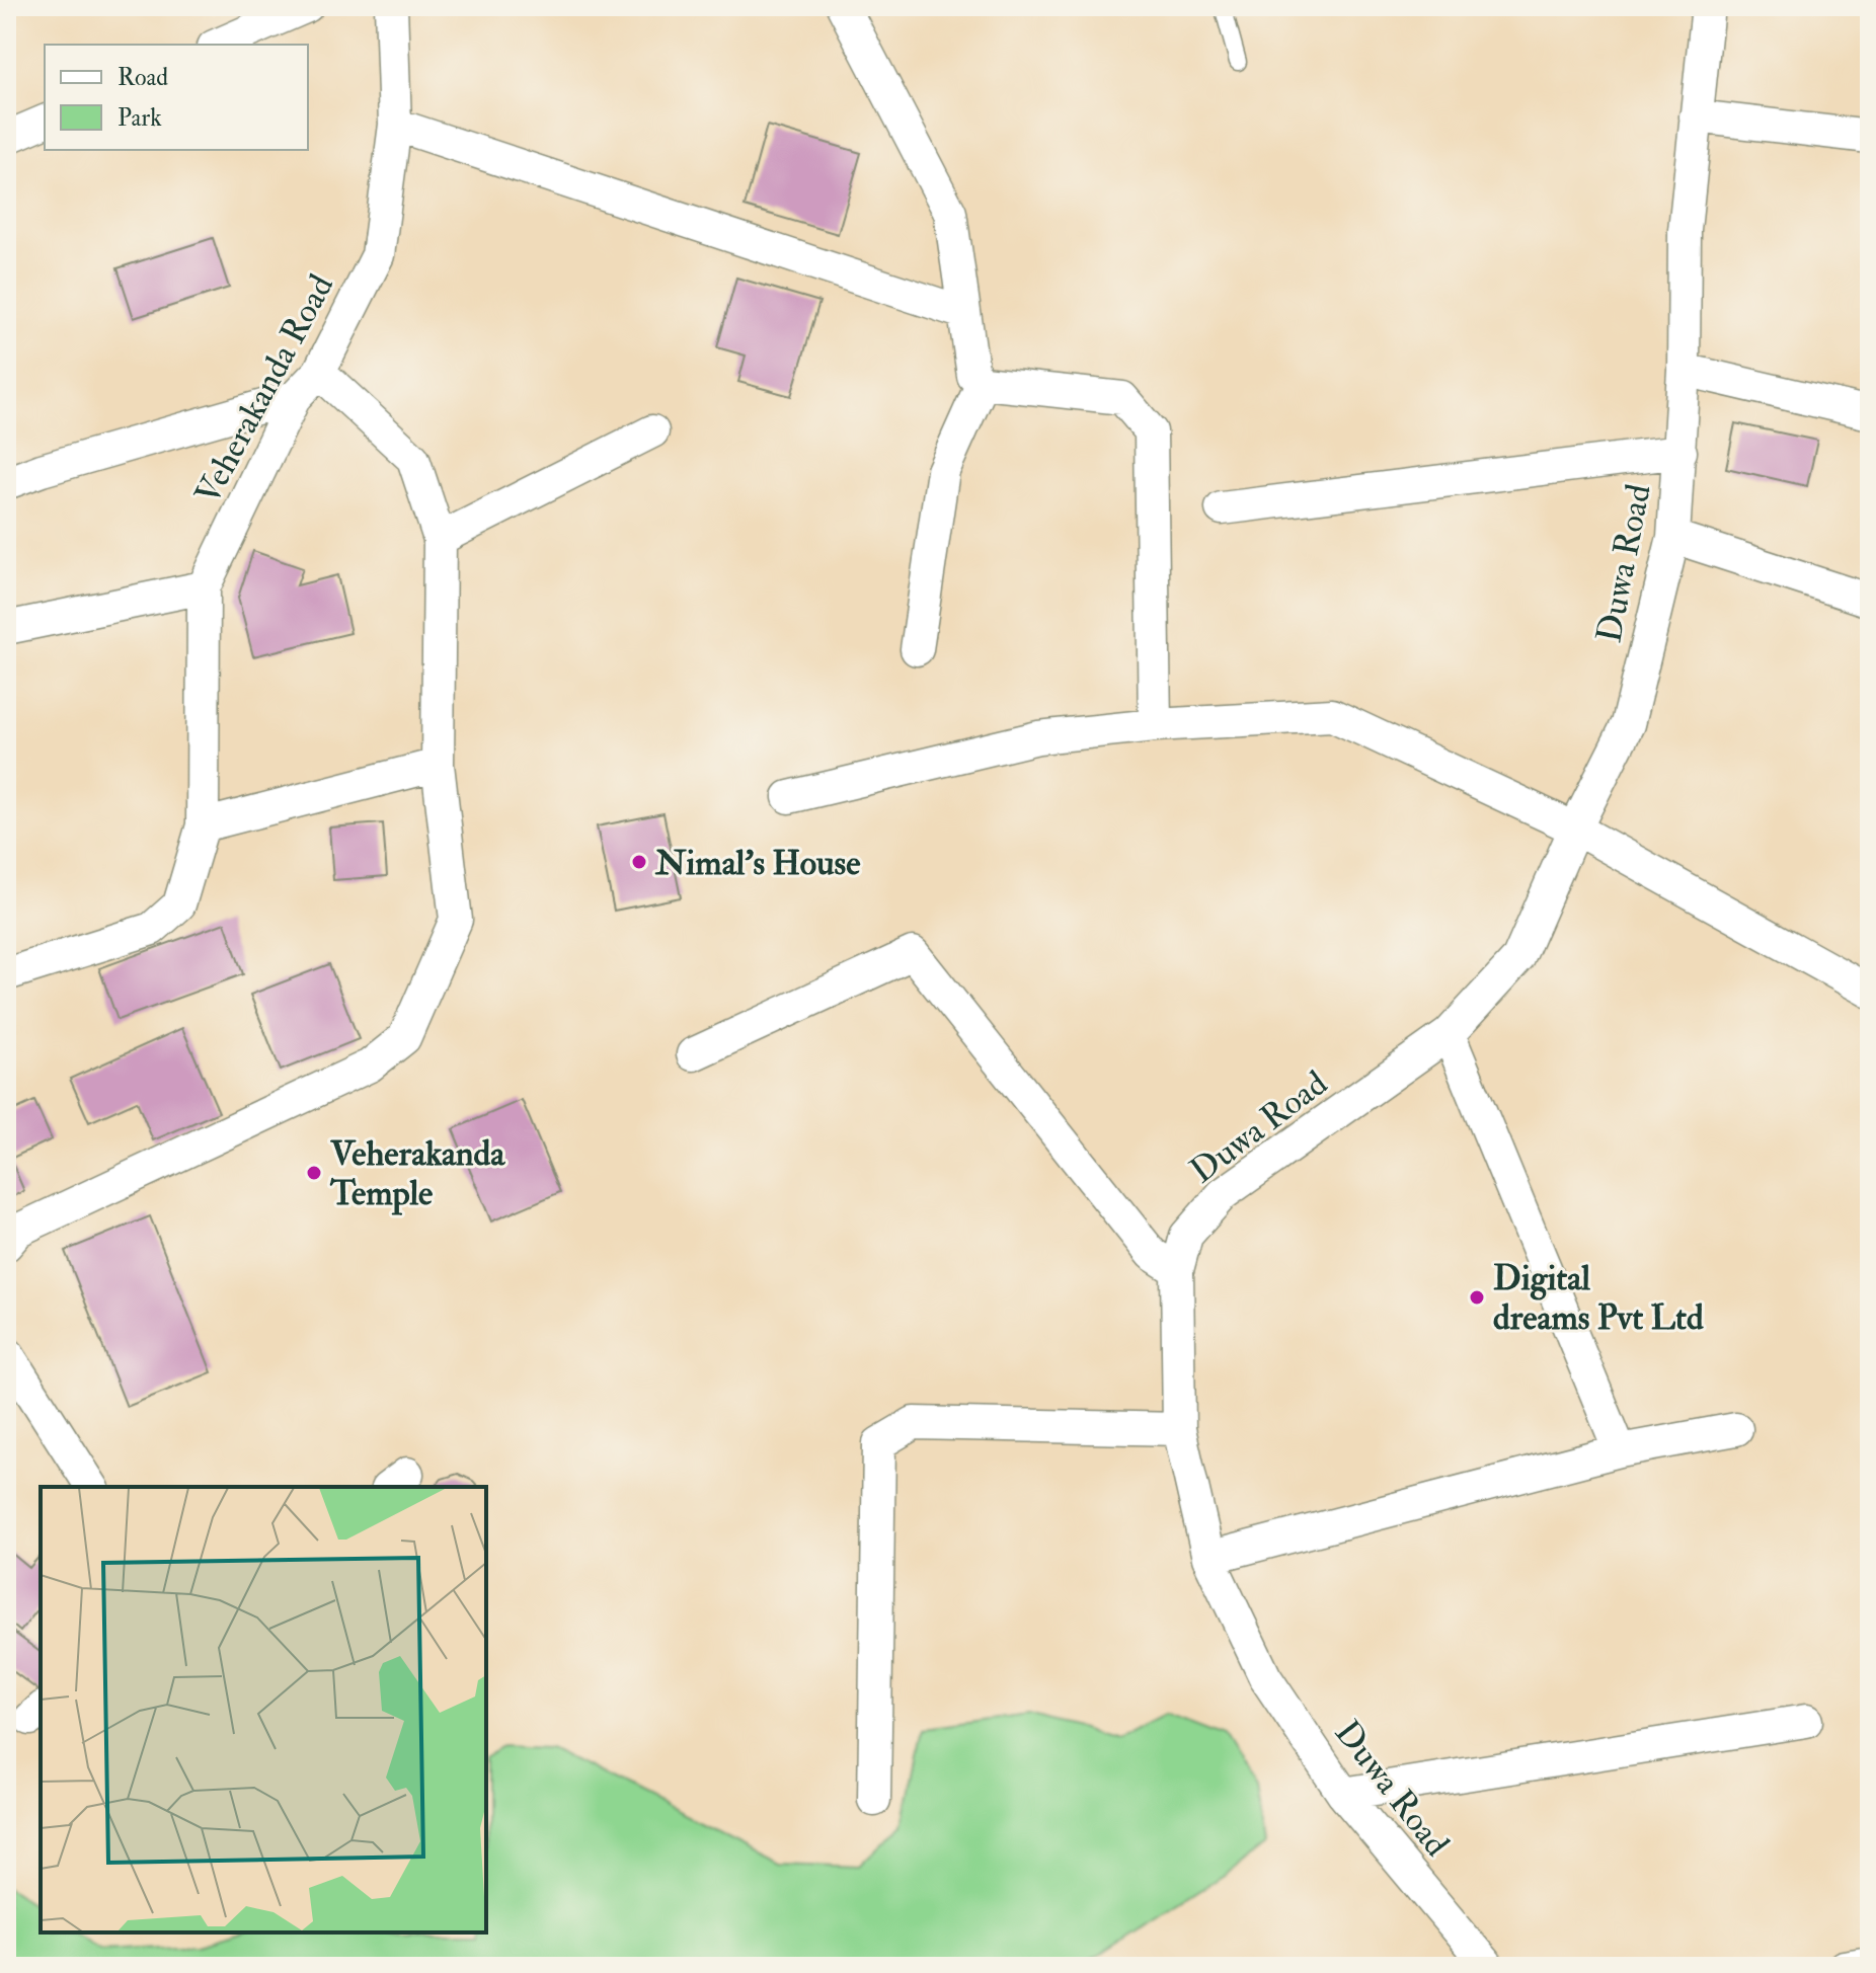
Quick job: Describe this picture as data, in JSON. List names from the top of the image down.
{
  "streets": {
    "street": ["Veherakanda Road", "Duwa Road"]
  },
  "places": ["Nimal's House", "Veherakanda Temple", "Digital dreams Pvt Ltd"],
  "legend": ["Road", "Park"]
}
